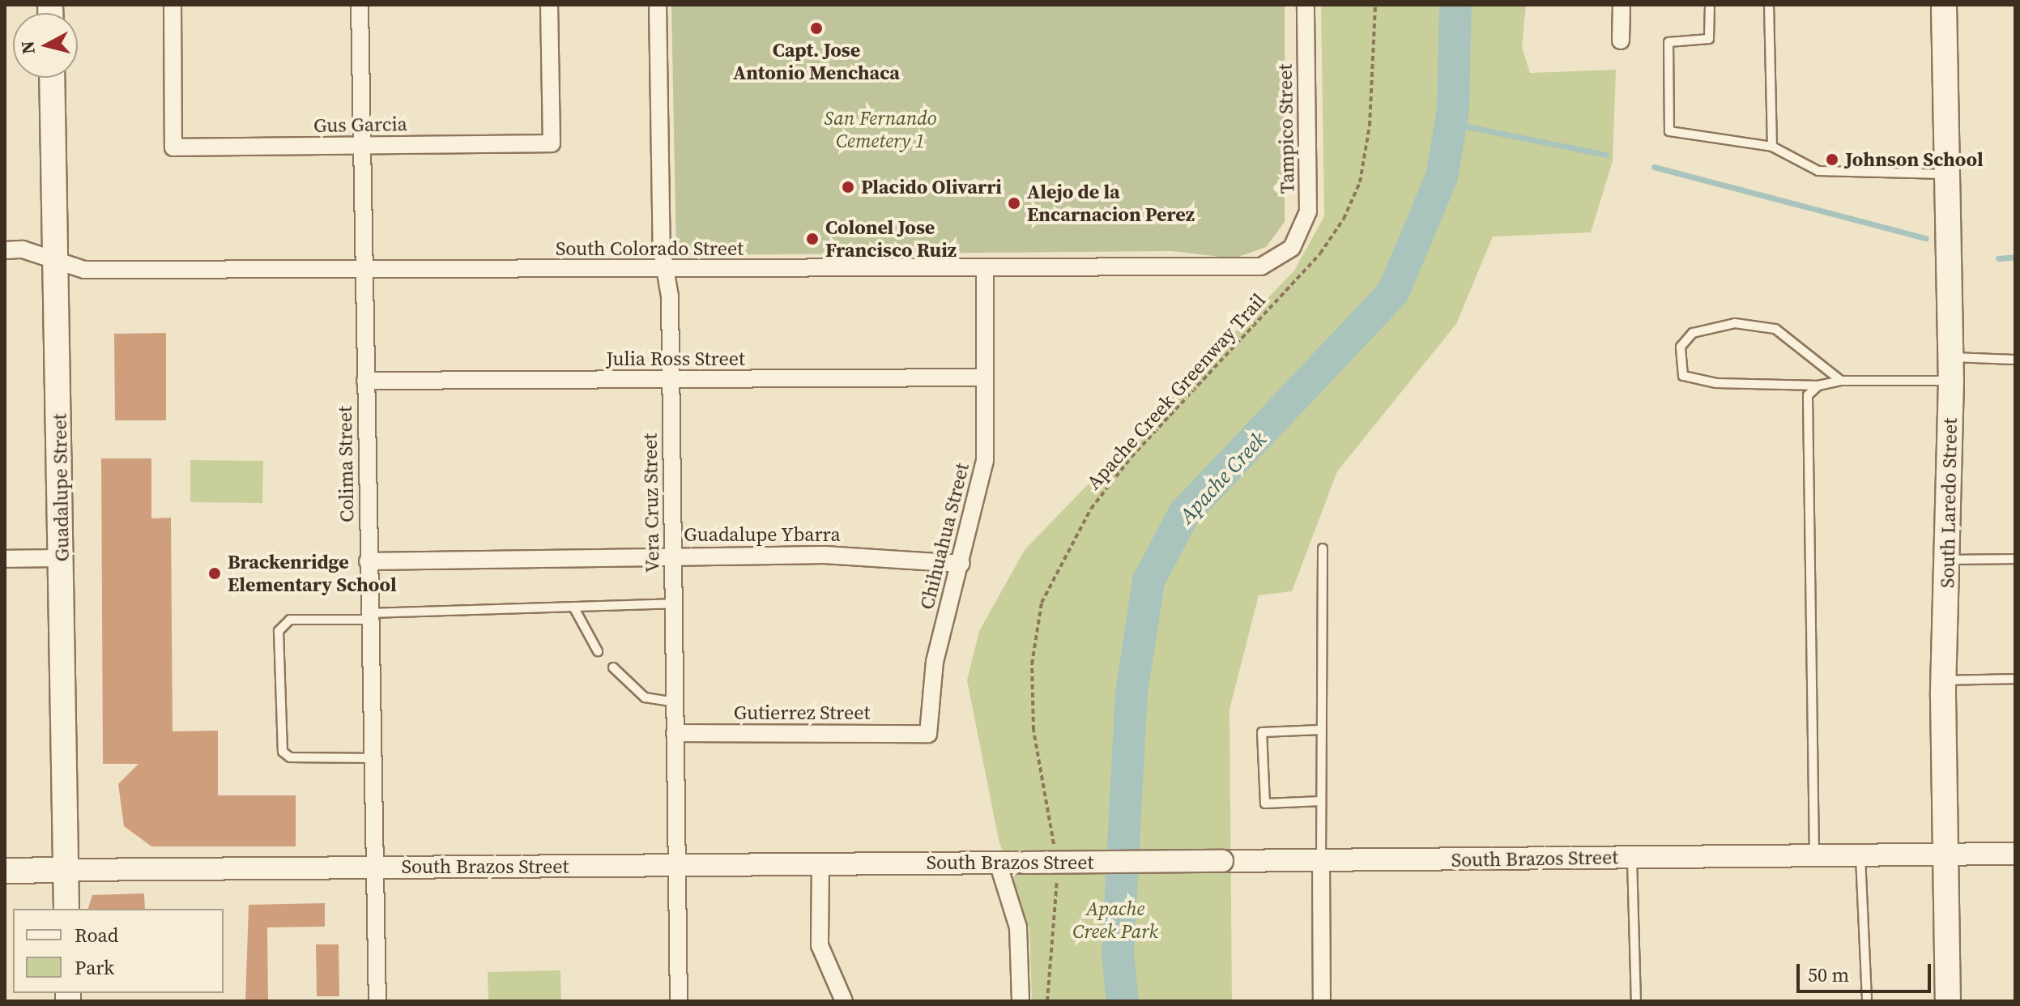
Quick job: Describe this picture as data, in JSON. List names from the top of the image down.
{
  "streets": {
    "main road": ["Guadalupe Street", "South Laredo Street", "South Brazos Street"],
    "street": [
      "Gus Garcia",
      "Tampico Street",
      "South Colorado Street",
      "Julia Ross Street",
      "Colima Street",
      "Vera Cruz Street",
      "Guadalupe Ybarra",
      "Chihuahua Street",
      "Gutierrez Street"
    ],
    "path": ["Apache Creek Greenway Trail"]
  },
  "crossings": [
    ["Gus Garcia", "Colima Street"],
    ["Tampico Street", "South Colorado Street"],
    ["South Colorado Street", "Colima Street"],
    ["South Colorado Street", "Guadalupe Street"],
    ["South Colorado Street", "Vera Cruz Street"],
    ["South Colorado Street", "Chihuahua Street"],
    ["Julia Ross Street", "Colima Street"],
    ["Julia Ross Street", "Vera Cruz Street"],
    ["Julia Ross Street", "Chihuahua Street"],
    ["Colima Street", "Guadalupe Ybarra"],
    ["Colima Street", "South Brazos Street"],
    ["Guadalupe Street", "South Brazos Street"],
    ["Vera Cruz Street", "Guadalupe Ybarra"],
    ["Vera Cruz Street", "Gutierrez Street"],
    ["Vera Cruz Street", "South Brazos Street"],
    ["South Laredo Street", "South Brazos Street"],
    ["Guadalupe Ybarra", "Chihuahua Street"],
    ["Chihuahua Street", "Gutierrez Street"]
  ],
  "water": ["Apache Creek"],
  "parks": ["San Fernando Cemetery 1", "Apache Creek Park"],
  "places": [
    "Capt. Jose Antonio Menchaca",
    "Johnson School",
    "Placido Olivarri",
    "Alejo de la Encarnacion Perez",
    "Colonel Jose Francisco Ruiz",
    "Brackenridge Elementary School"
  ],
  "legend": ["Road", "Park"],
  "scale_bar": "50 m",
  "north": "left"
}
